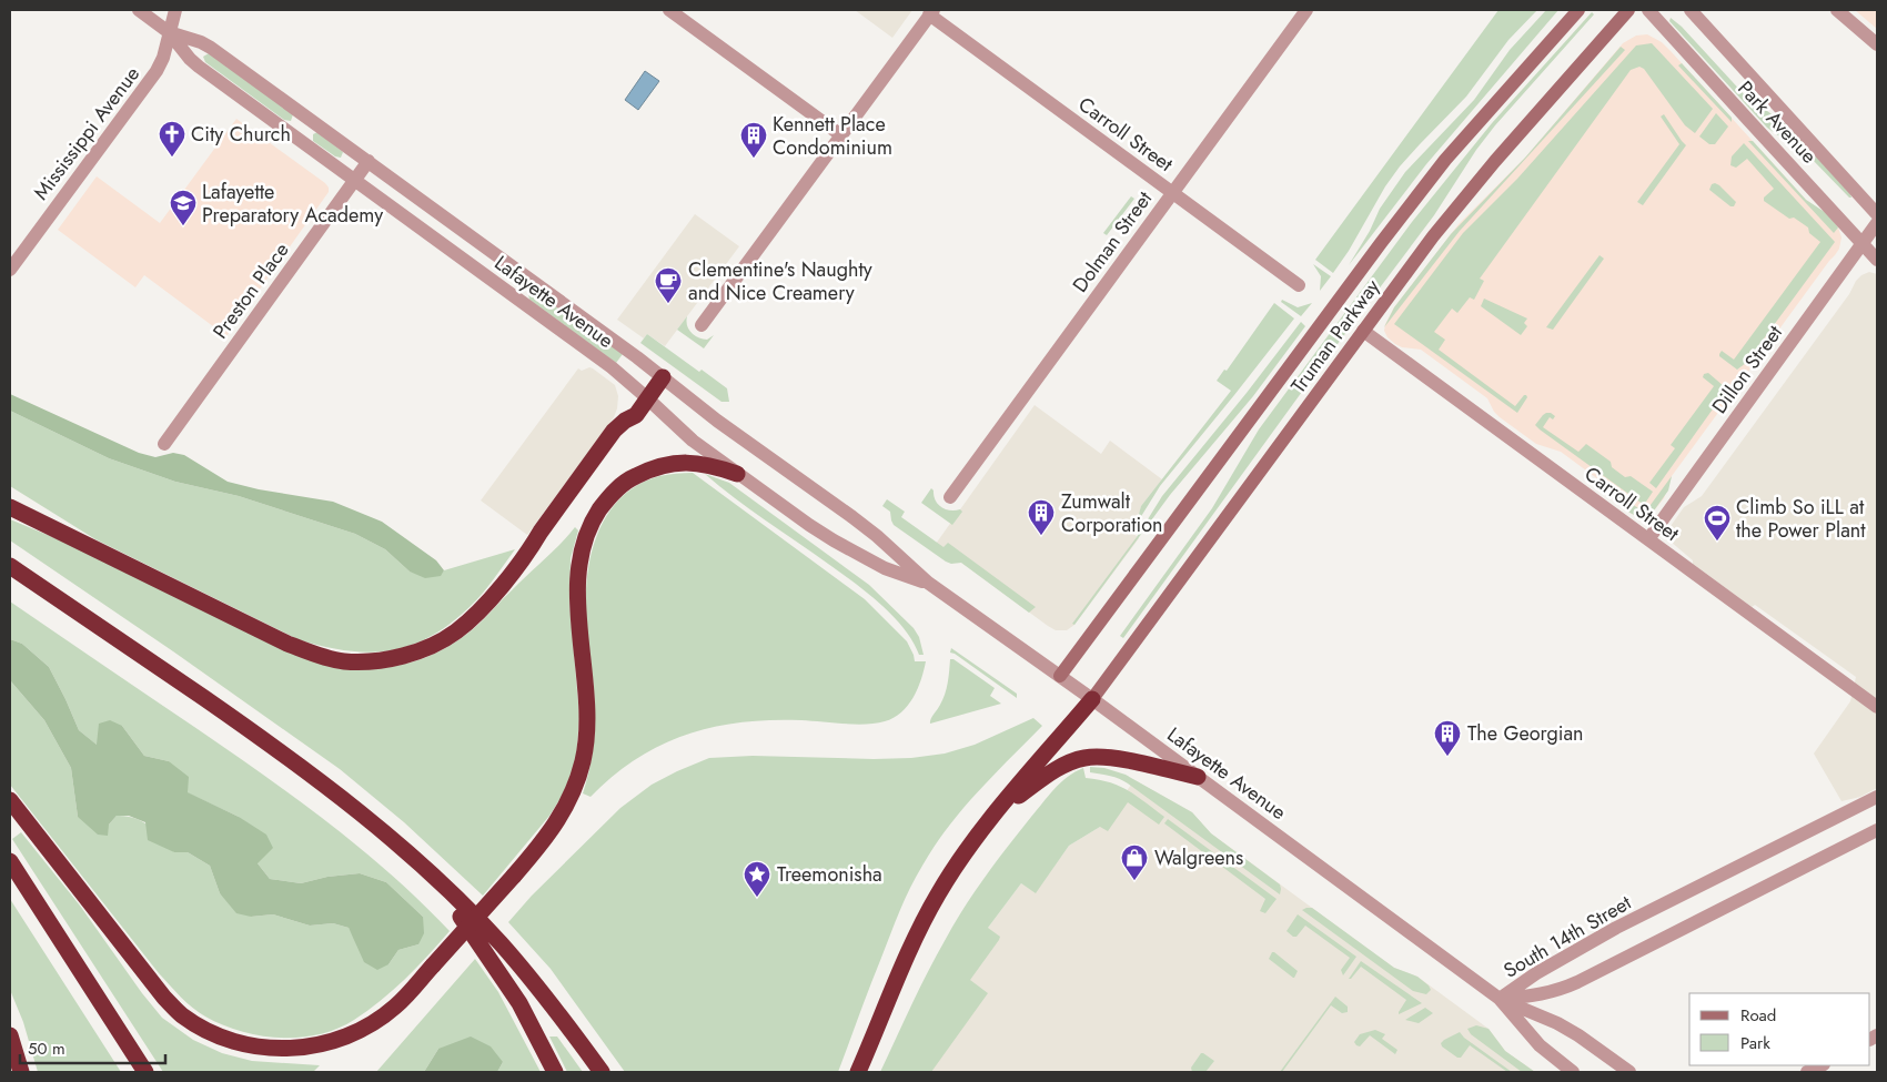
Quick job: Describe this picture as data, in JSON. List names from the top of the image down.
{
  "streets": {
    "main road": ["Truman Parkway"],
    "street": [
      "Park Avenue",
      "Mississippi Avenue",
      "Carroll Street",
      "Dolman Street",
      "Preston Place",
      "Lafayette Avenue",
      "Dillon Street",
      "South 14th Street"
    ]
  },
  "crossings": [
    ["Park Avenue", "Dillon Street"],
    ["Mississippi Avenue", "Lafayette Avenue"],
    ["Carroll Street", "Dolman Street"],
    ["Carroll Street", "Truman Parkway"],
    ["Carroll Street", "Dillon Street"],
    ["Preston Place", "Lafayette Avenue"],
    ["Lafayette Avenue", "Truman Parkway"],
    ["Lafayette Avenue", "South 14th Street"]
  ],
  "places": {
    "church": ["City Church"],
    "building": ["Kennett Place Condominium", "Zumwalt Corporation", "The Georgian"],
    "school or university": ["Lafayette Preparatory Academy"],
    "cafe": ["Clementine's Naughty and Nice Creamery"],
    "sports": ["Climb So iLL at the Power Plant"],
    "shop": ["Walgreens"],
    "place": ["Treemonisha"]
  },
  "legend": ["Road", "Park"],
  "scale_bar": "50 m"
}
